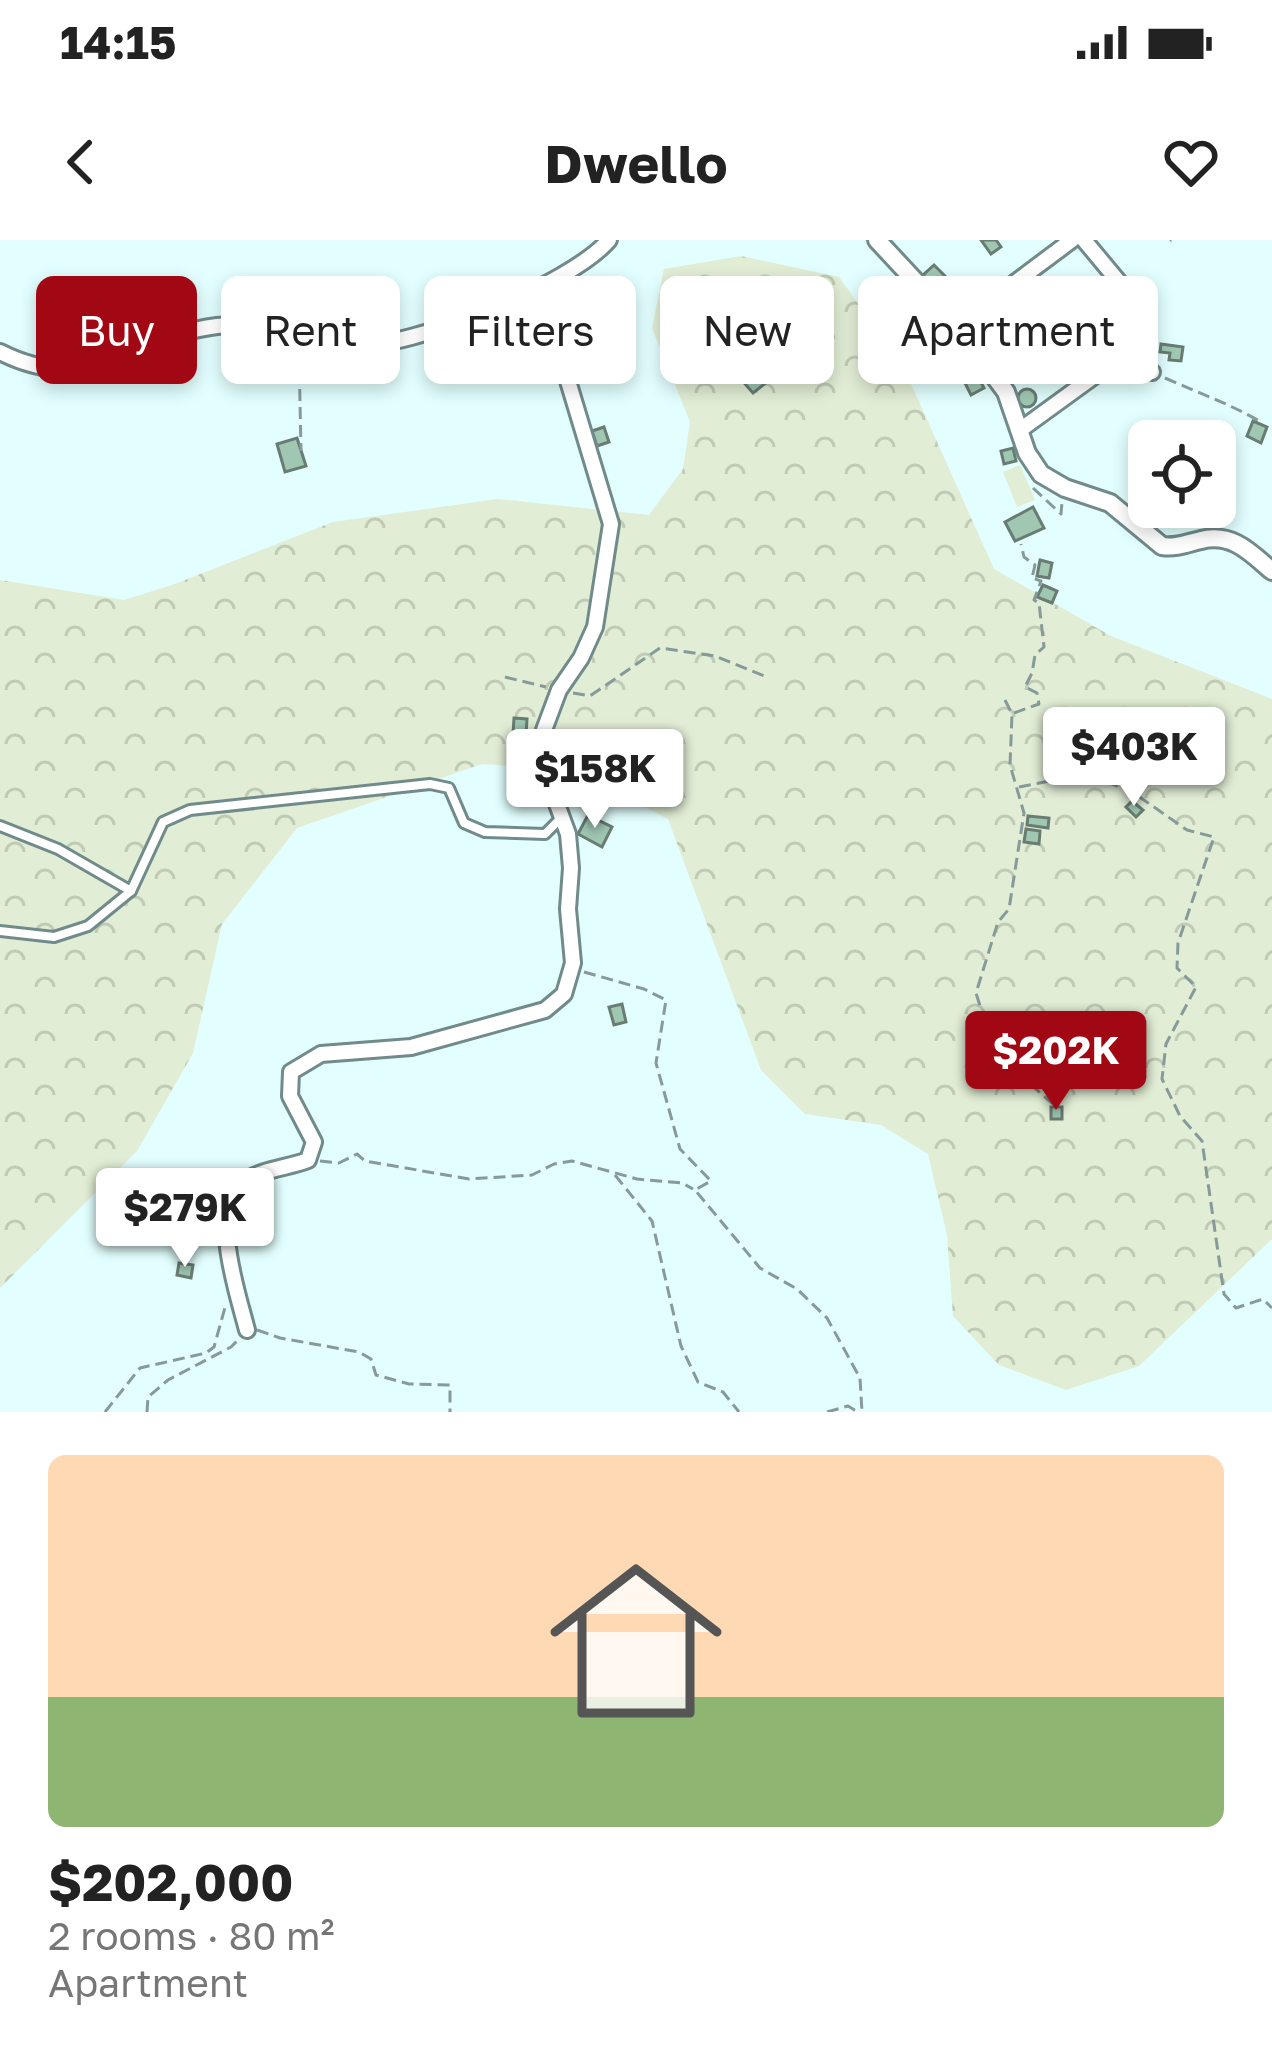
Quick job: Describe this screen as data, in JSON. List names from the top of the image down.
{
  "page": {
    "status": "14:15",
    "header": "Dwello",
    "chip": [
      "Buy",
      "Rent",
      "Filters",
      "New",
      "Apartment"
    ],
    "price": [
      "$403K",
      "$158K",
      "$202K",
      "$279K"
    ],
    "list": [
      {
        "name": "$202,000",
        "note": "2 rooms · 80 m² · Apartment"
      }
    ]
  }
}
